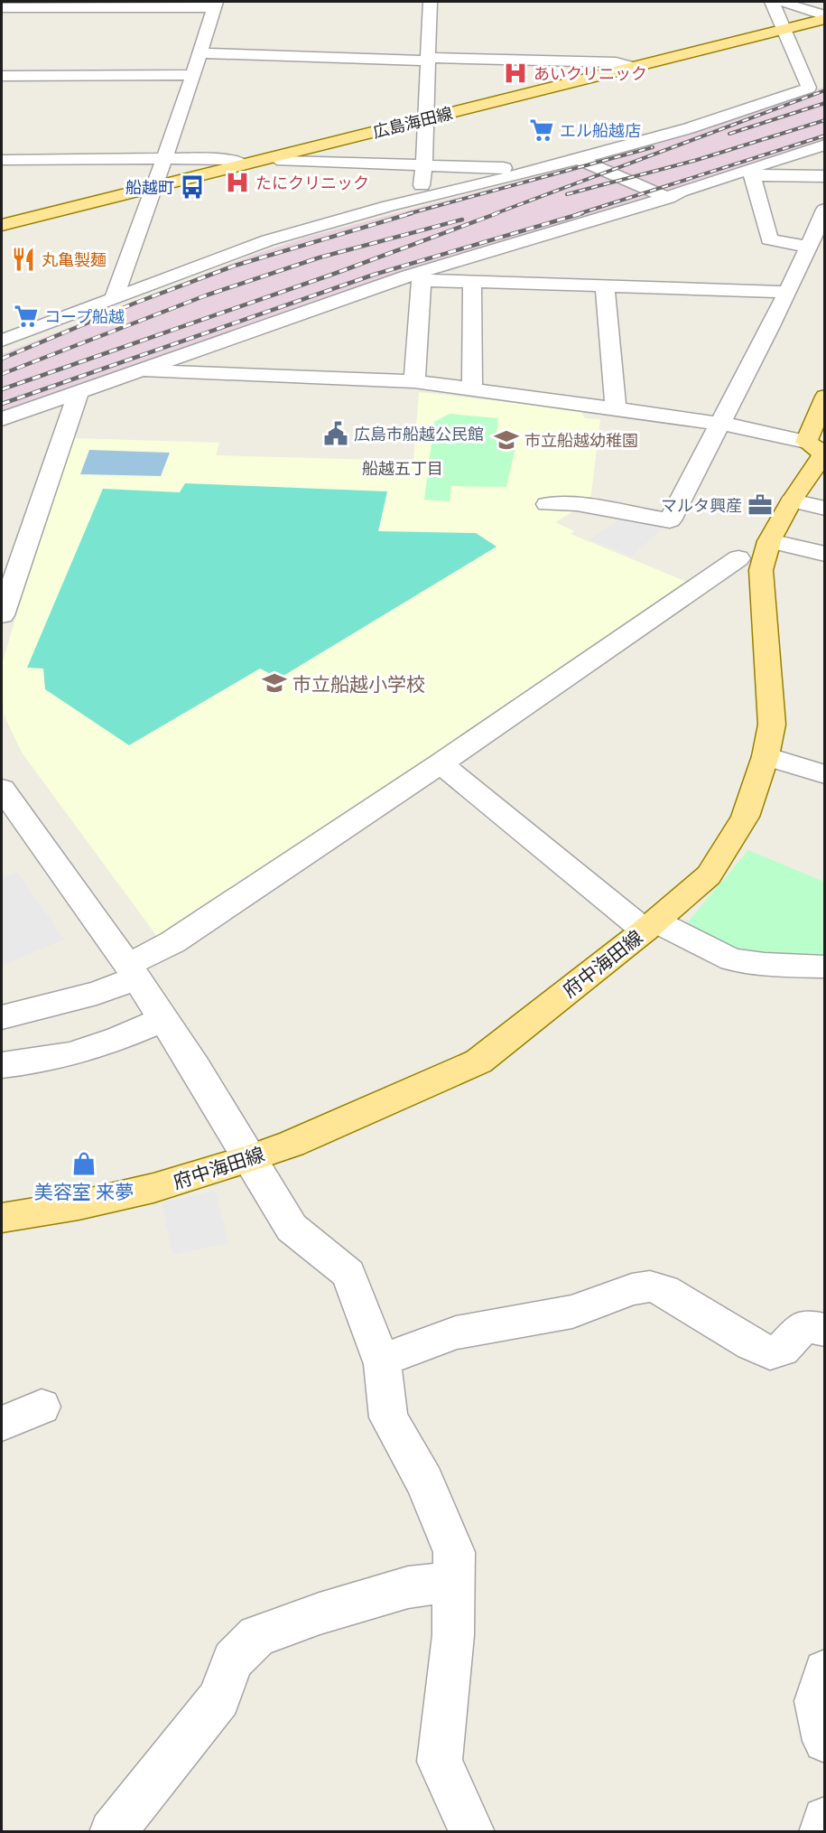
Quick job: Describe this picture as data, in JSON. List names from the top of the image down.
{
  "streets": {
    "main road": ["広島海田線", "府中海田線"]
  },
  "districts": ["船越五丁目"],
  "places": {
    "hospital": ["あいクリニック", "たにクリニック"],
    "supermarket": ["エル船越店", "コープ船越"],
    "bus stop": ["船越町"],
    "restaurant": ["丸亀製麺"],
    "public building": ["広島市船越公民館"],
    "school or university": ["市立船越幼稚園", "市立船越小学校"],
    "office": ["マルタ興産"],
    "shop": ["美容室 来夢"]
  }
}
